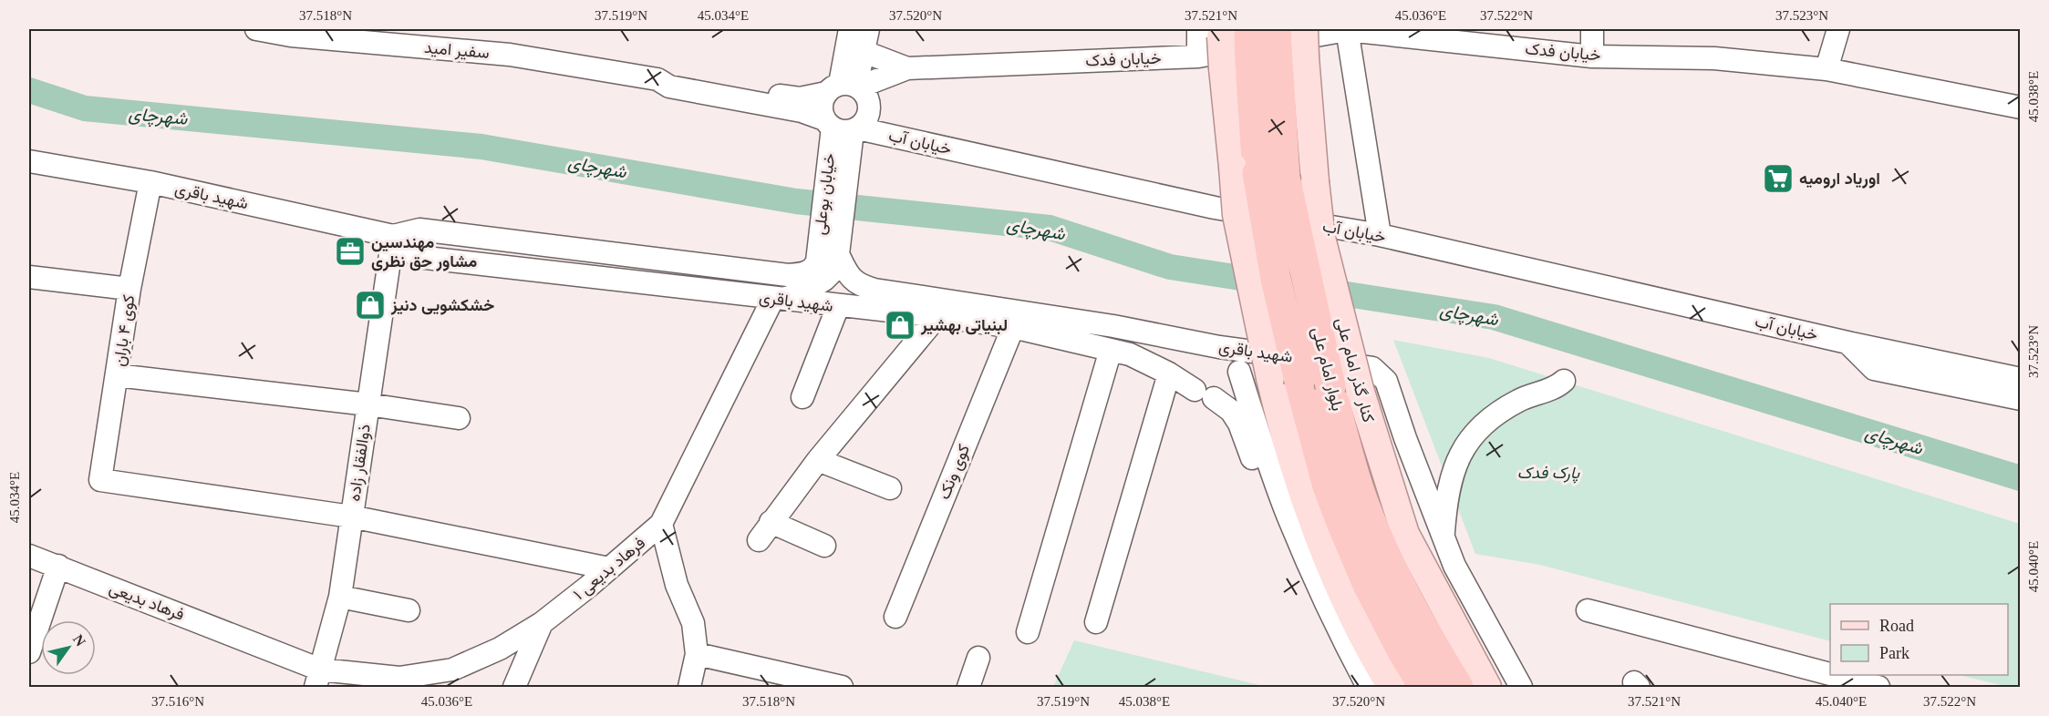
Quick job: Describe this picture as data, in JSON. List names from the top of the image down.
{
  "streets": {
    "highway": ["بلوار امام علی"],
    "main road": ["کنار گذر امام علی"],
    "street": [
      "سفیر امید",
      "خیابان فدک",
      "خیابان آب",
      "خیابان بوعلی",
      "شهید باقری",
      "کوی ۴ باران",
      "ذوالفقار زاده",
      "کوی ونک",
      "فرهاد بدیعی ۱",
      "فرهاد بدیعی"
    ]
  },
  "crossings": [
    ["سفیر امید", "خیابان فدک"],
    ["سفیر امید", "خیابان آب"],
    ["سفیر امید", "خیابان بوعلی"],
    ["خیابان آب", "خیابان بوعلی"],
    ["خیابان بوعلی", "شهید باقری"],
    ["شهید باقری", "کوی ۴ باران"],
    ["شهید باقری", "ذوالفقار زاده"],
    ["شهید باقری", "کوی ونک"],
    ["شهید باقری", "فرهاد بدیعی ۱"],
    ["کوی ۴ باران", "ذوالفقار زاده"],
    ["بلوار امام علی", "کنار گذر امام علی"],
    ["ذوالفقار زاده", "فرهاد بدیعی ۱"],
    ["ذوالفقار زاده", "فرهاد بدیعی"],
    ["فرهاد بدیعی ۱", "فرهاد بدیعی"]
  ],
  "water": ["شهرچای"],
  "parks": ["پارک فدک"],
  "places": {
    "supermarket": ["اوریاد ارومیه"],
    "office": ["مهندسین مشاور حق نظری"],
    "shop": ["خشکشویی دنیز", "لبنیاتی بهشیر"]
  },
  "legend": ["Road", "Park"],
  "north": "top right",
  "coordinates": [
    "37.518°N",
    "37.519°N",
    "45.034°E",
    "37.520°N",
    "37.521°N",
    "45.036°E",
    "37.522°N",
    "37.523°N",
    "45.038°E",
    "45.040°E",
    "37.516°N"
  ]
}
